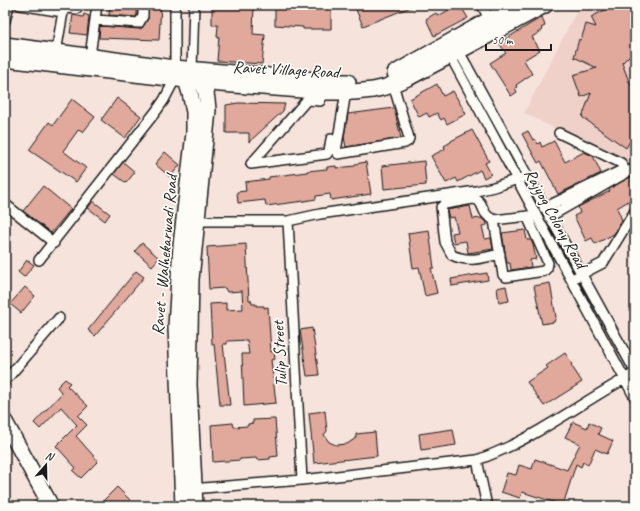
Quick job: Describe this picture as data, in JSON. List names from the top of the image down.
{
  "streets": {
    "main road": ["Ravet Village Road", "Ravet - Walhekarwadi Road"],
    "street": ["Rajyog Colony Road", "Tulip Street"]
  },
  "crossings": [
    ["Ravet Village Road", "Rajyog Colony Road"],
    ["Ravet Village Road", "Ravet - Walhekarwadi Road"]
  ],
  "scale_bar": "50 m",
  "north": "top"
}
